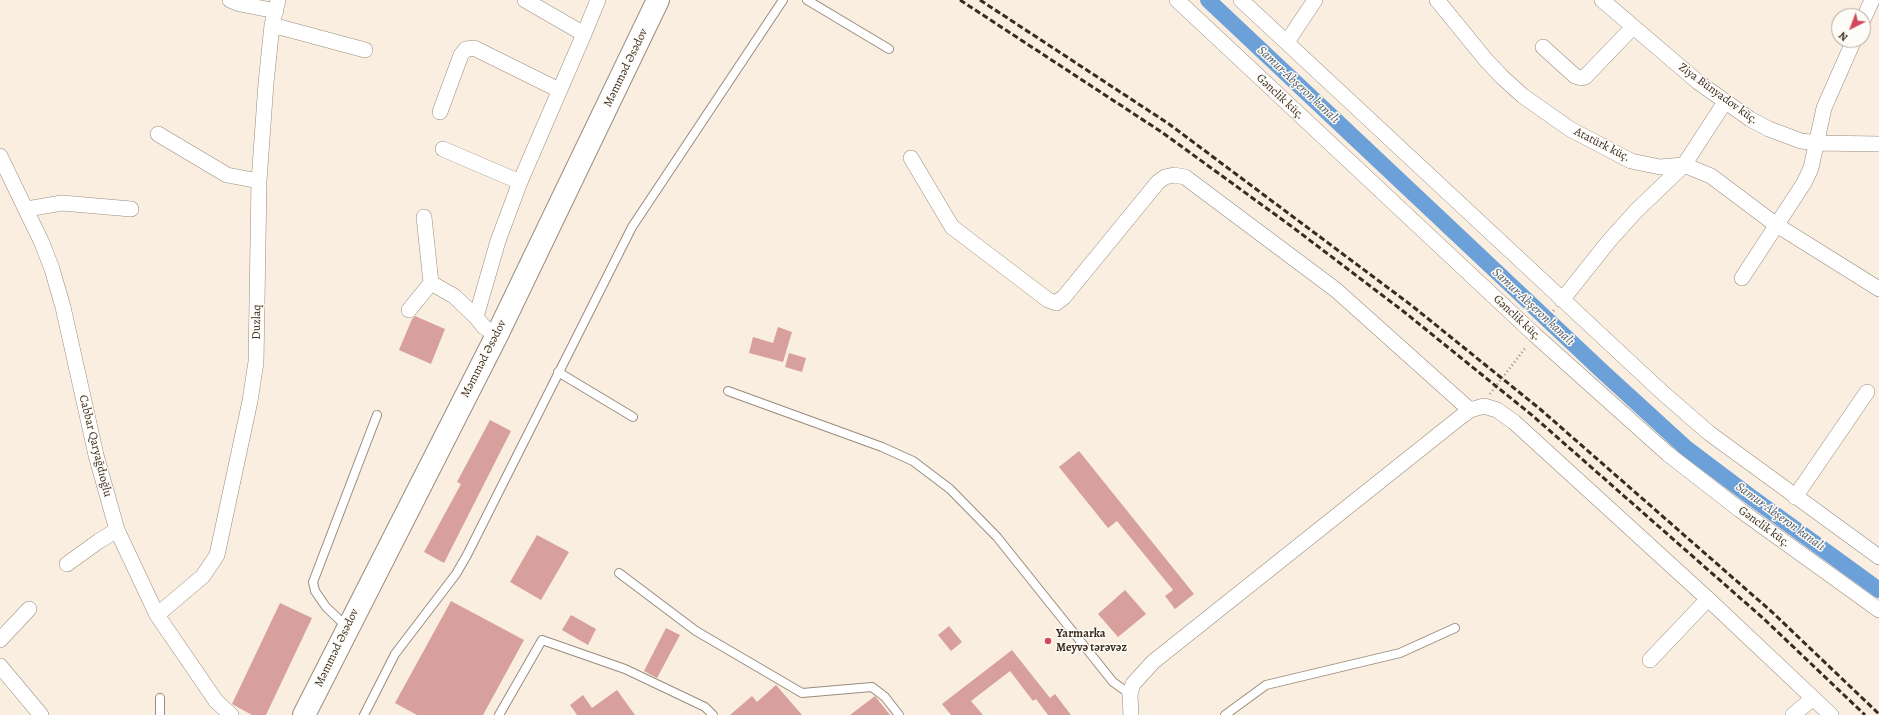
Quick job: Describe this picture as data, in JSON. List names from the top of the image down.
{
  "streets": {
    "main road": ["Məmməd Əsədov"],
    "street": [
      "Ziya Bünyadov küç.",
      "Gənclik küç.",
      "Atatürk küç.",
      "Duzlaq",
      "Cabbar Qaryağdıoğlu"
    ]
  },
  "crossings": [
    ["Duzlaq", "Cabbar Qaryağdıoğlu"]
  ],
  "water": ["Samur-Abşeron kanalı"],
  "places": ["Yarmarka Meyvә tәrәvәz"],
  "north": "bottom left"
}
